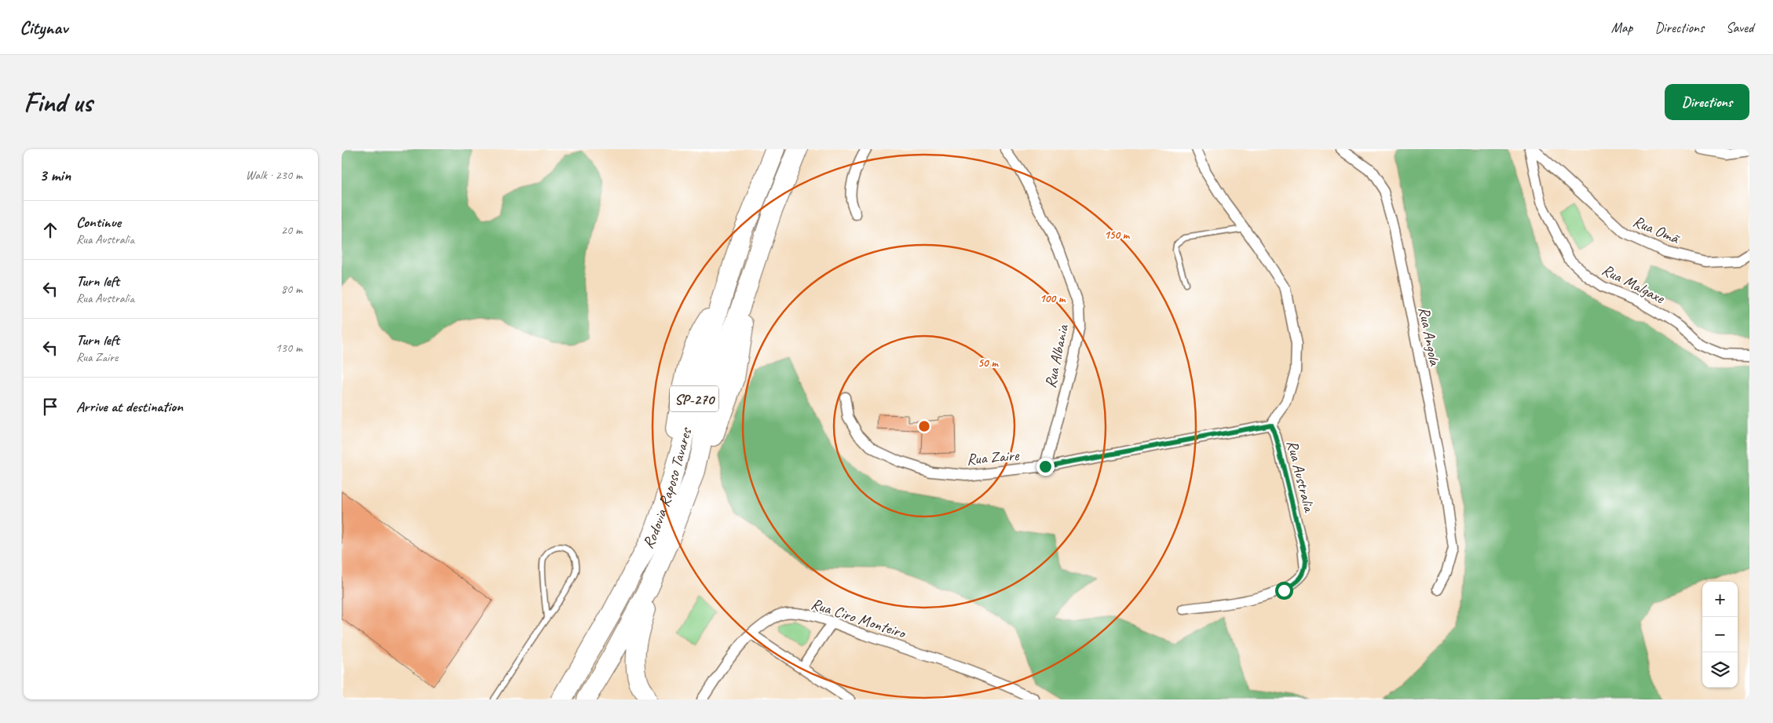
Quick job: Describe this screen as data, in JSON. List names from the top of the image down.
{
  "streets": {
    "highway": ["SP-270", "Rodovia Raposo Tavares"],
    "street": [
      "Rua Omã",
      "Rua Malgaxe",
      "Rua Angola",
      "Rua Albania",
      "Rua Zaire",
      "Rua Australia",
      "Rua Ciro Monteiro"
    ]
  },
  "crossings": [
    ["Rua Albania", "Rua Zaire"],
    ["Rua Zaire", "Rua Australia"]
  ],
  "page": {
    "header": "Citynav",
    "nav": ["Map", "Directions", "Saved"],
    "buttons": "Directions",
    "title": "Find us",
    "heading": ["3 min", "Walk · 230 m"],
    "list": [
      ["Continue", "Rua Australia", "20 m"],
      ["Turn left", "Rua Australia", "80 m"],
      ["Turn left", "Rua Zaire", "130 m"],
      "Arrive at destination"
    ],
    "map_buttons": ["+", "−"]
  },
  "rings": ["150 m", "100 m", "50 m"]
}
